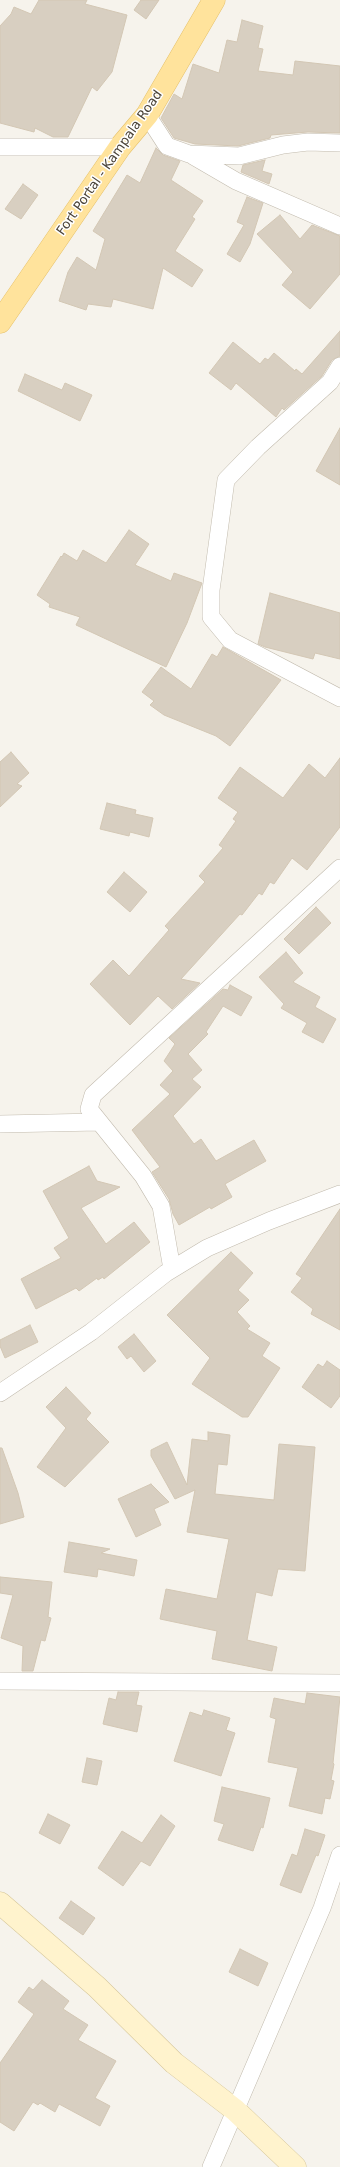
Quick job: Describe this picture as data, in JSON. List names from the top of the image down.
{
  "streets": {
    "main road": ["Fort Portal - Kampala Road"]
  }
}
